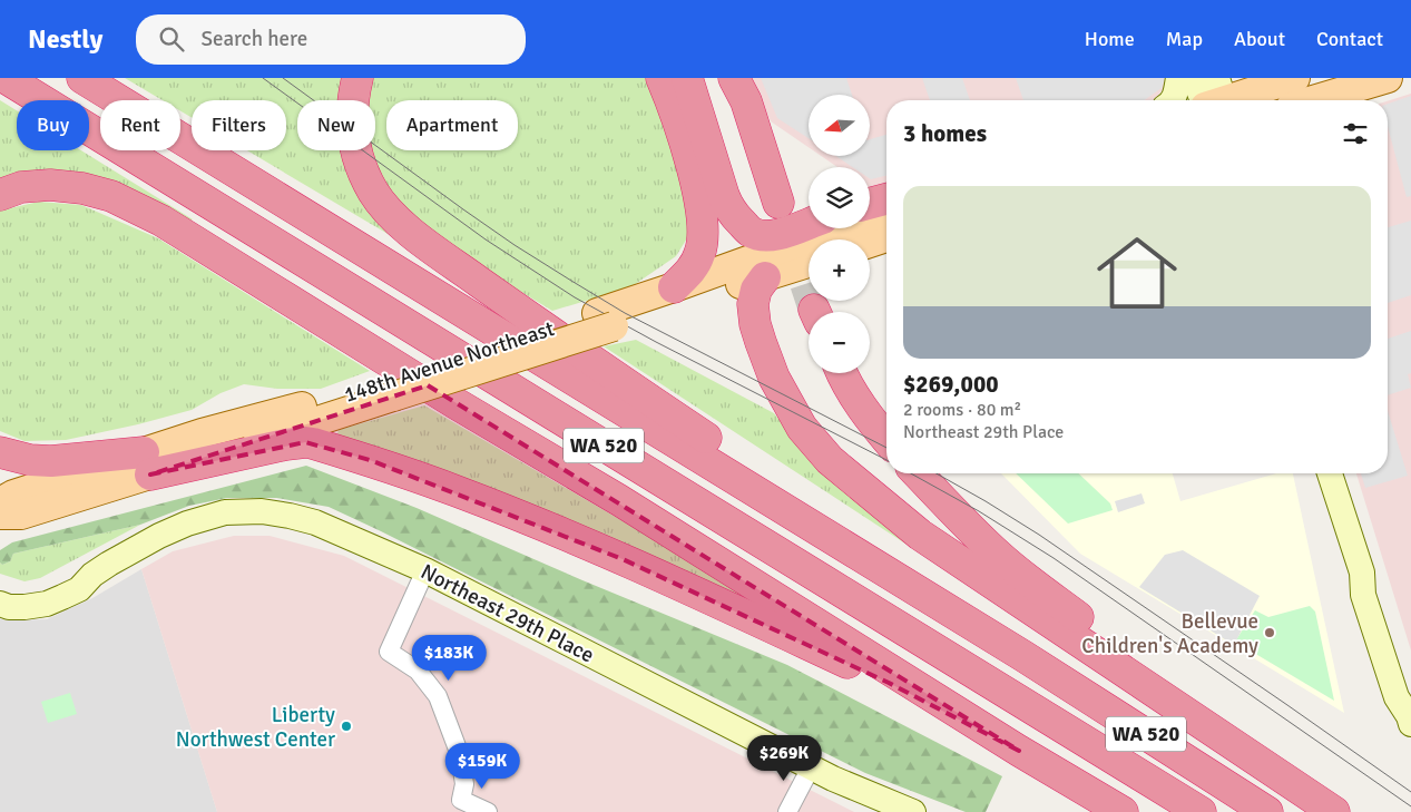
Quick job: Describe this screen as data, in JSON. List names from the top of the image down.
{
  "streets": {
    "highway": ["WA 520"],
    "main road": ["148th Avenue Northeast"],
    "street": ["Northeast 29th Place"]
  },
  "places": ["Bellevue Children's Academy", "Liberty Northwest Center"],
  "north": "left",
  "page": {
    "header": "Nestly",
    "search": "Search here",
    "nav": [
      "Home",
      "Map",
      "About",
      "Contact"
    ],
    "map_buttons": ["+", "−"],
    "chip": [
      "Buy",
      "Rent",
      "Filters",
      "New",
      "Apartment"
    ],
    "heading": "3 homes",
    "list": [
      {
        "name": "$269,000",
        "note": "2 rooms · 80 m² · Northeast 29th Place"
      }
    ],
    "price": ["$183K", "$269K", "$159K"]
  }
}
